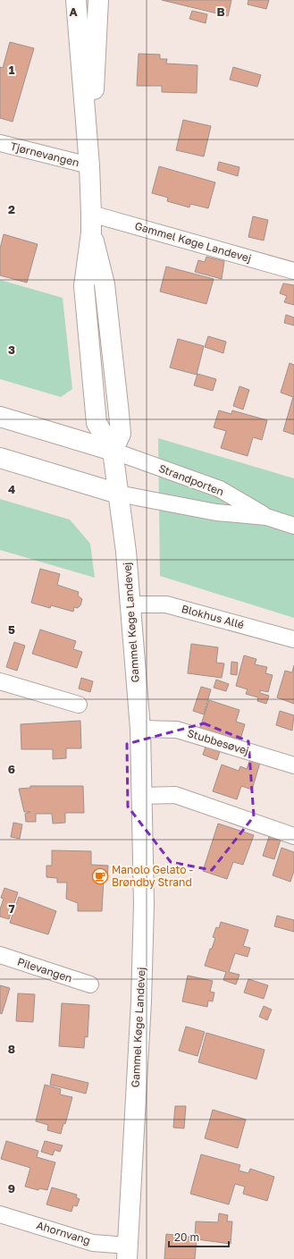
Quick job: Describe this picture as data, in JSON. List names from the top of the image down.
{
  "streets": {
    "main road": ["Gammel Køge Landevej"],
    "street": [
      "Tjørnevangen",
      "Strandporten",
      "Blokhus Allé",
      "Stubbesøvej",
      "Pilevangen",
      "Ahornvang"
    ]
  },
  "crossings": [
    ["Gammel Køge Landevej", "Strandporten"],
    ["Gammel Køge Landevej", "Blokhus Allé"],
    ["Gammel Køge Landevej", "Stubbesøvej"],
    ["Gammel Køge Landevej", "Ahornvang"]
  ],
  "places": {
    "cafe": ["Manolo Gelato - Brøndby Strand"]
  },
  "scale_bar": "20 m",
  "grid": {
    "columns": ["A", "B"],
    "rows": [
      "1",
      "2",
      "3",
      "4",
      "5",
      "6",
      "7",
      "8",
      "9"
    ]
  }
}
